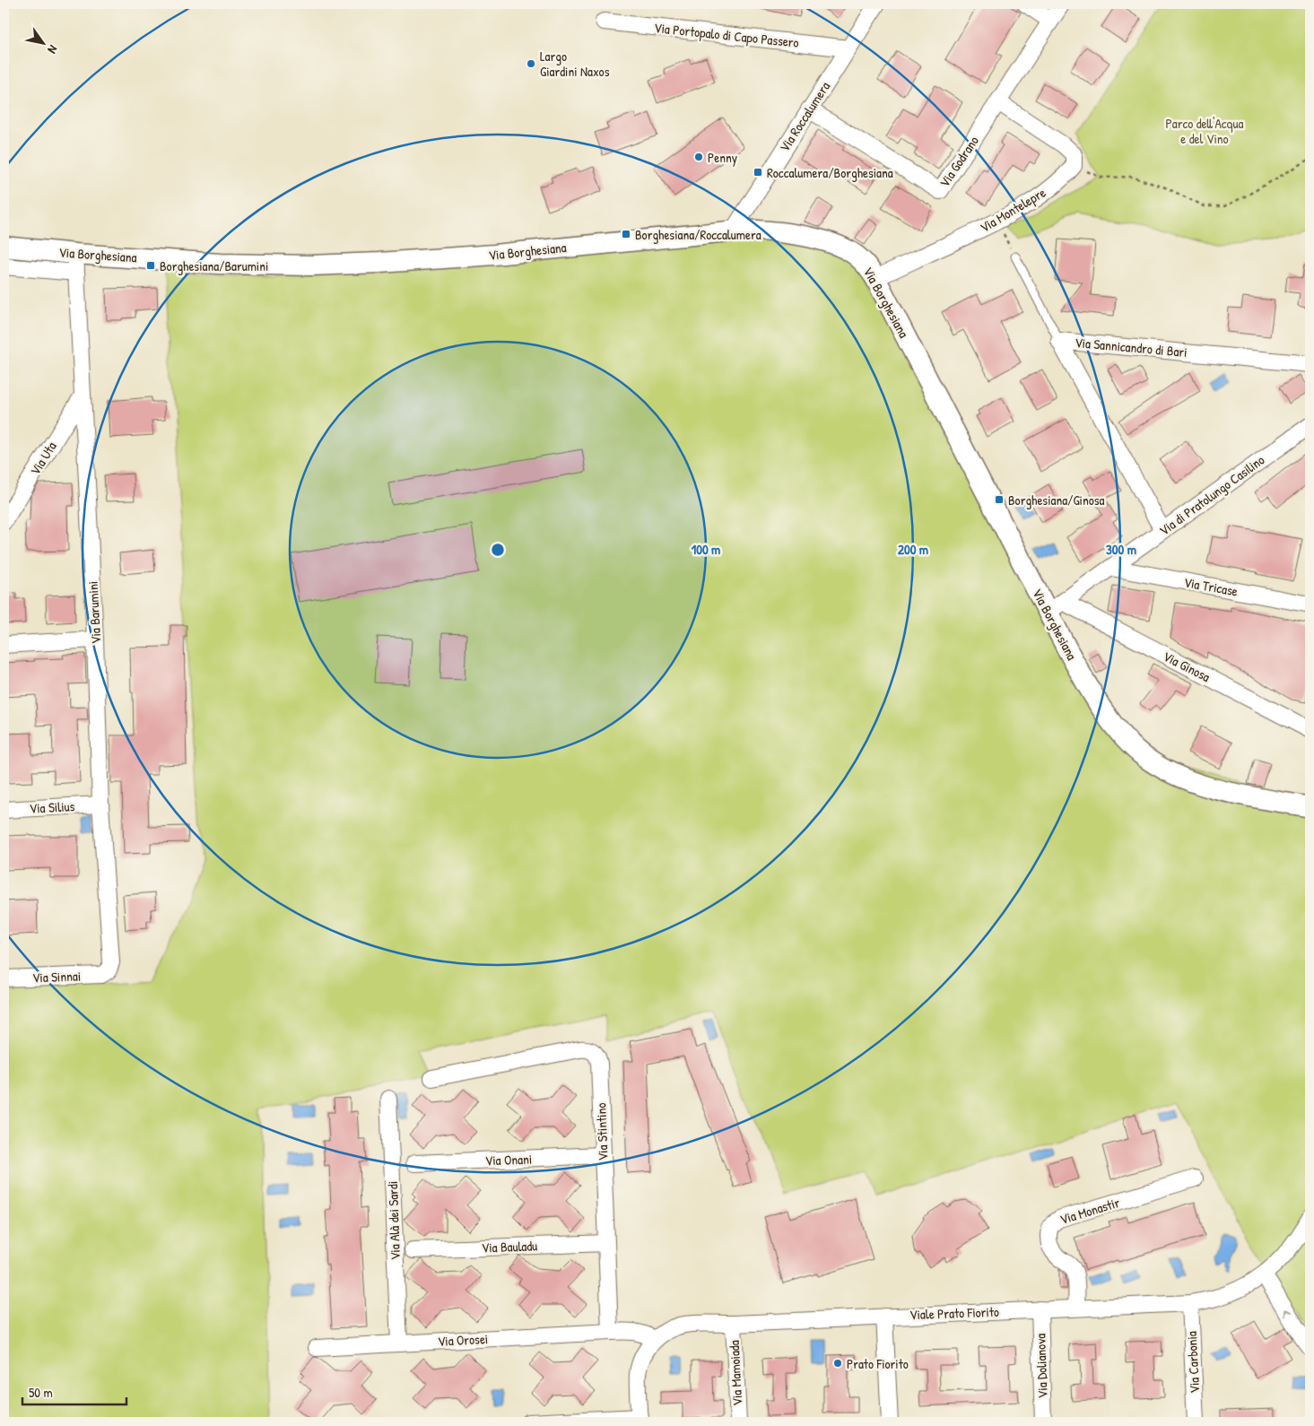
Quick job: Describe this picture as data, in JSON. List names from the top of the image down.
{
  "streets": {
    "street": [
      "Via Portopalo di Capo Passero",
      "Via Roccalumera",
      "Via Godrano",
      "Via Montelepre",
      "Via Borghesiana",
      "Via Sannicandro di Bari",
      "Via Uta",
      "Via di Pratolungo Casilino",
      "Via Tricase",
      "Via Barumini",
      "Via Ginosa",
      "Via Silius",
      "Via Sinnai",
      "Via Stintino",
      "Via Onani",
      "Via Monastir",
      "Via Alà dei Sardi",
      "Via Bauladu",
      "Viale Prato Fiorito",
      "Via Orosei",
      "Via Carbonia",
      "Via Dolianova",
      "Via Mamoiada"
    ]
  },
  "crossings": [
    ["Via Portopalo di Capo Passero", "Via Roccalumera"],
    ["Via Roccalumera", "Via Godrano"],
    ["Via Roccalumera", "Via Borghesiana"],
    ["Via Montelepre", "Via Borghesiana"],
    ["Via Borghesiana", "Via di Pratolungo Casilino"],
    ["Via Borghesiana", "Via Barumini"],
    ["Via Borghesiana", "Via Ginosa"],
    ["Via Sannicandro di Bari", "Via di Pratolungo Casilino"],
    ["Via Uta", "Via Barumini"],
    ["Via di Pratolungo Casilino", "Via Tricase"],
    ["Via di Pratolungo Casilino", "Via Ginosa"],
    ["Via Barumini", "Via Silius"],
    ["Via Barumini", "Via Sinnai"],
    ["Via Stintino", "Via Onani"],
    ["Via Stintino", "Via Bauladu"],
    ["Via Stintino", "Via Orosei"],
    ["Via Monastir", "Viale Prato Fiorito"],
    ["Via Alà dei Sardi", "Via Orosei"],
    ["Viale Prato Fiorito", "Via Carbonia"],
    ["Viale Prato Fiorito", "Via Dolianova"],
    ["Viale Prato Fiorito", "Via Mamoiada"]
  ],
  "parks": ["Parco dell'Acqua e del Vino"],
  "places": {
    "other": ["Largo Giardini Naxos", "Penny", "Prato Fiorito"],
    "transit": [
      "Roccalumera/Borghesiana",
      "Borghesiana/Roccalumera",
      "Borghesiana/Barumini",
      "Borghesiana/Ginosa"
    ]
  },
  "scale_bar": "50 m",
  "north": "bottom right",
  "rings": ["100 m", "200 m", "300 m"]
}
